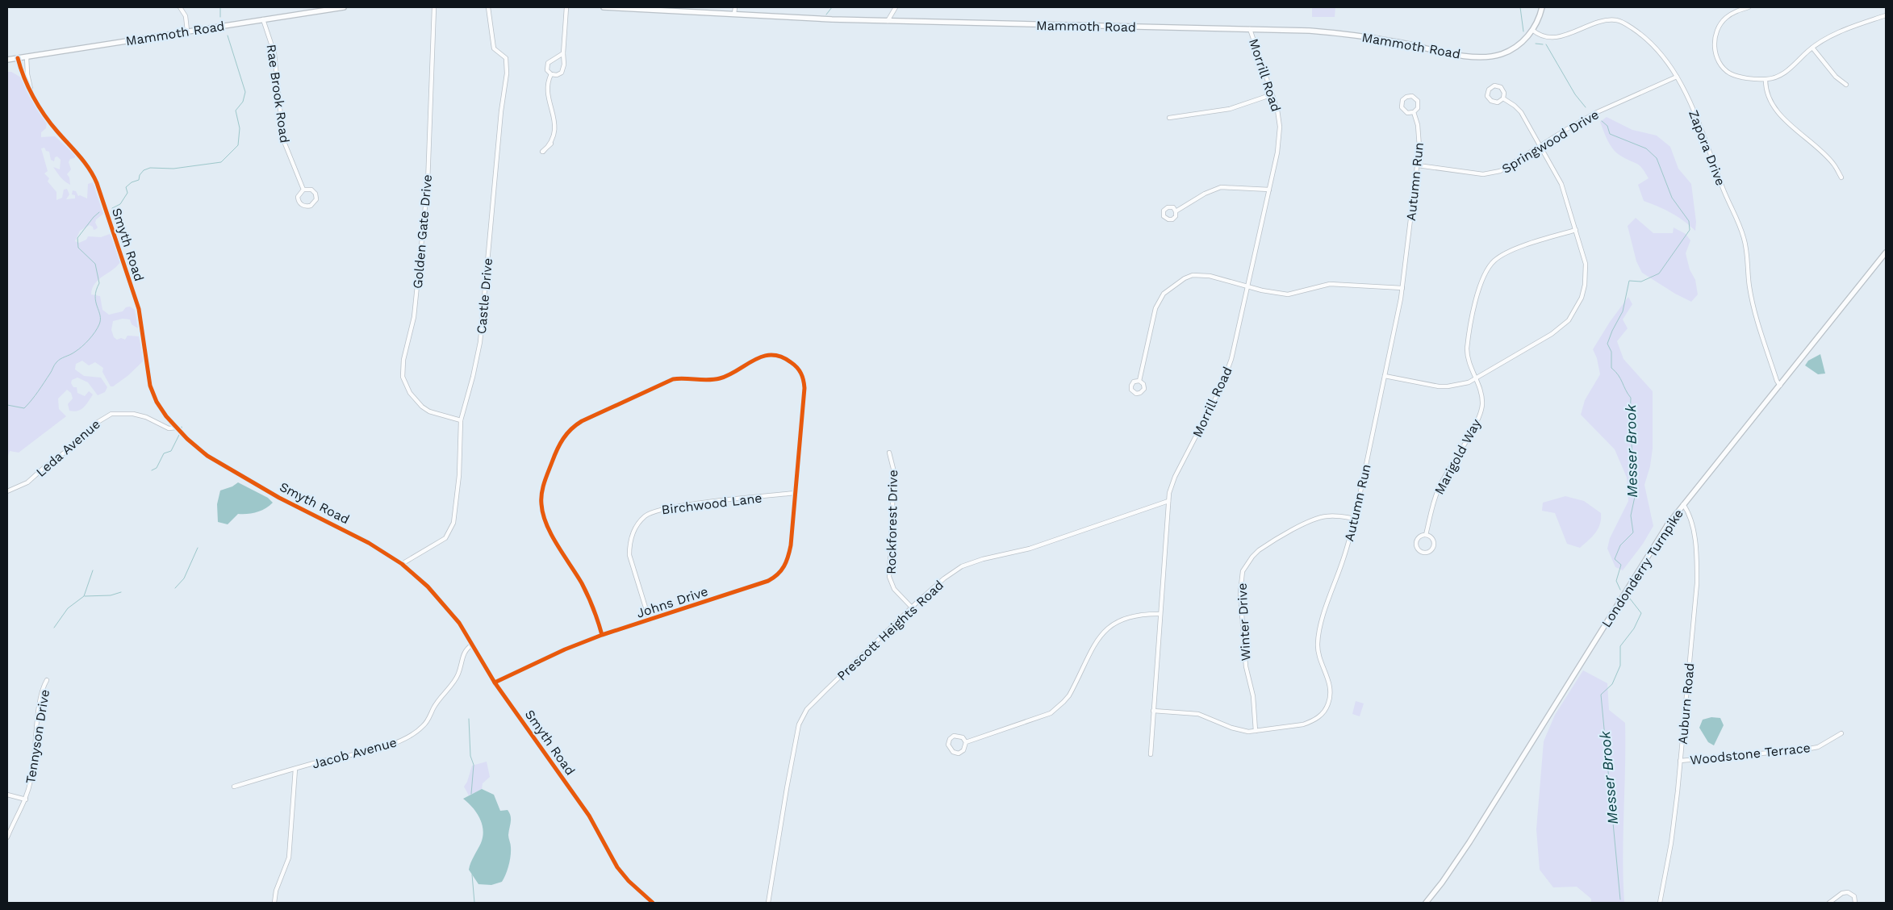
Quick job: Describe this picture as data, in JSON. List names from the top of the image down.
{
  "streets": {
    "main road": ["Mammoth Road", "Londonderry Turnpike"],
    "street": [
      "Morrill Road",
      "Rae Brook Road",
      "Springwood Drive",
      "Zapora Drive",
      "Autumn Run",
      "Golden Gate Drive",
      "Smyth Road",
      "Castle Drive",
      "Leda Avenue",
      "Marigold Way",
      "Birchwood Lane",
      "Rockforest Drive",
      "Johns Drive",
      "Winter Drive",
      "Prescott Heights Road",
      "Auburn Road",
      "Tennyson Drive",
      "Jacob Avenue",
      "Woodstone Terrace"
    ]
  },
  "crossings": [
    ["Mammoth Road", "Morrill Road"],
    ["Mammoth Road", "Rae Brook Road"],
    ["Mammoth Road", "Zapora Drive"],
    ["Mammoth Road", "Smyth Road"],
    ["Morrill Road", "Autumn Run"],
    ["Morrill Road", "Prescott Heights Road"],
    ["Springwood Drive", "Zapora Drive"],
    ["Springwood Drive", "Autumn Run"],
    ["Zapora Drive", "Londonderry Turnpike"],
    ["Autumn Run", "Winter Drive"],
    ["Golden Gate Drive", "Castle Drive"],
    ["Smyth Road", "Castle Drive"],
    ["Smyth Road", "Leda Avenue"],
    ["Smyth Road", "Johns Drive"],
    ["Smyth Road", "Jacob Avenue"],
    ["Birchwood Lane", "Johns Drive"],
    ["Rockforest Drive", "Prescott Heights Road"],
    ["Londonderry Turnpike", "Auburn Road"],
    ["Auburn Road", "Woodstone Terrace"]
  ],
  "water": ["Messer Brook"]
}
